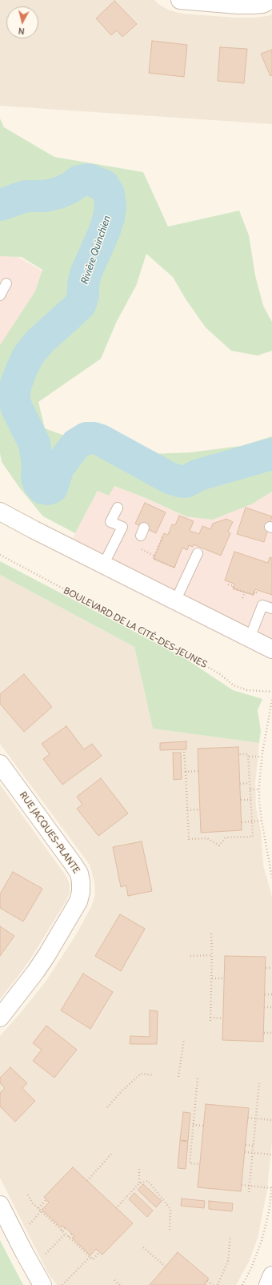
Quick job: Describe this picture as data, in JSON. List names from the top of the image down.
{
  "streets": {
    "street": ["RUE JACQUES-PLANTE"],
    "path": ["BOULEVARD DE LA CITÉ-DES-JEUNES"]
  },
  "water": ["Rivière Quinchien"],
  "north": "bottom"
}
